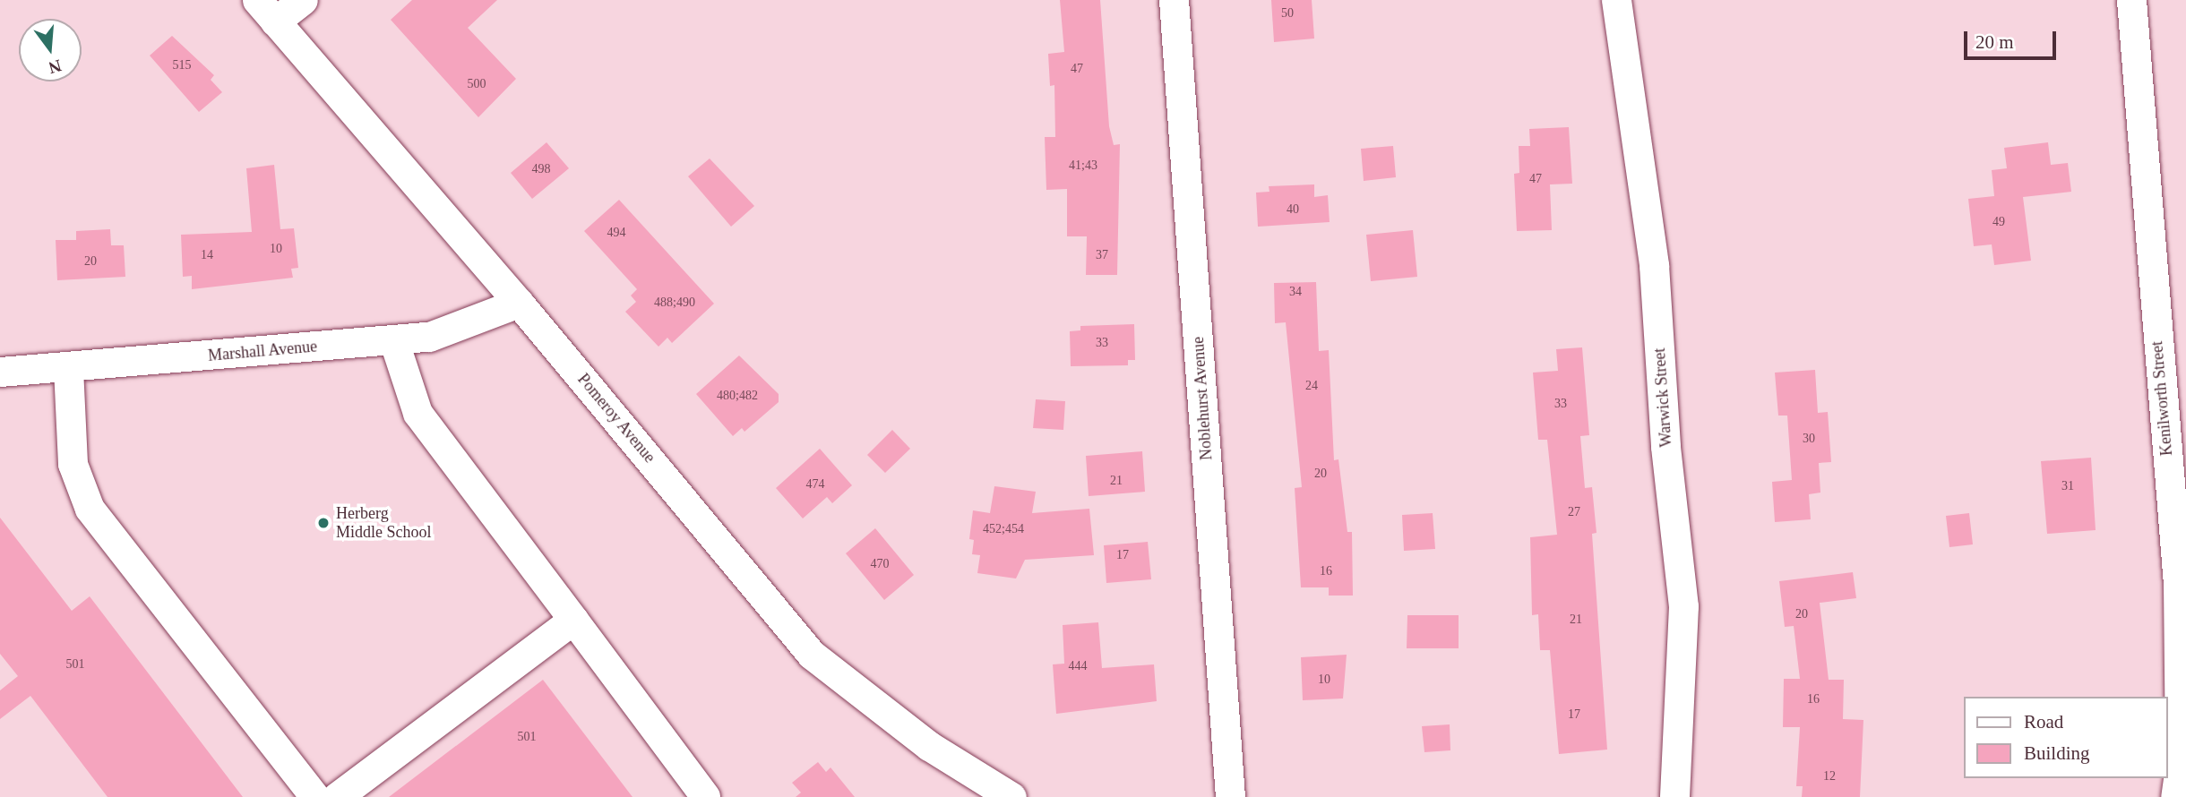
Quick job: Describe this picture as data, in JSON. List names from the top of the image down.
{
  "streets": {
    "street": [
      "Marshall Avenue",
      "Warwick Street",
      "Noblehurst Avenue",
      "Kenilworth Street",
      "Pomeroy Avenue"
    ]
  },
  "crossings": [
    ["Marshall Avenue", "Pomeroy Avenue"]
  ],
  "places": ["Herberg Middle School"],
  "house_numbers": [
    "50",
    "515",
    "47",
    "500",
    "41;43",
    "498",
    "47",
    "40",
    "49",
    "494",
    "10",
    "14",
    "37",
    "20",
    "34",
    "488;490",
    "33",
    "24",
    "480;482",
    "33",
    "30",
    "20",
    "21",
    "474",
    "31",
    "27",
    "452;454",
    "17",
    "470",
    "16",
    "20",
    "21",
    "501",
    "444",
    "10",
    "16",
    "17",
    "501",
    "12"
  ],
  "legend": ["Road", "Building"],
  "scale_bar": "20 m",
  "north": "bottom"
}
